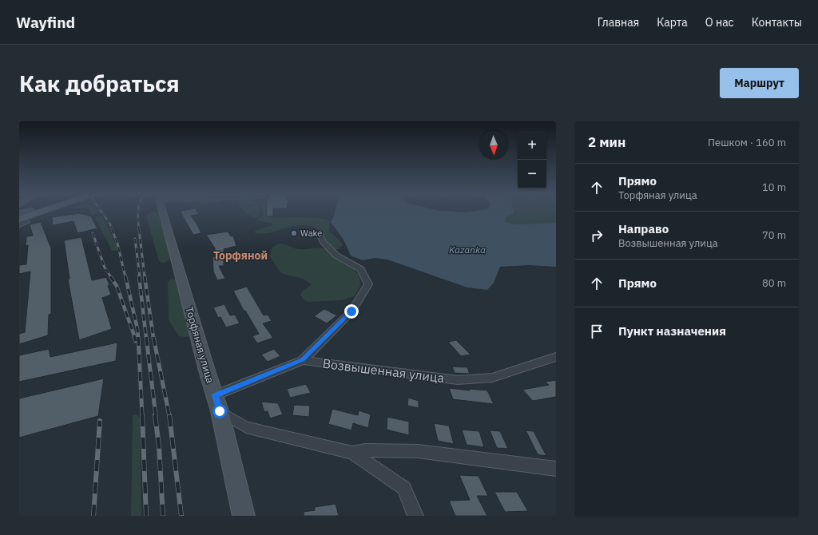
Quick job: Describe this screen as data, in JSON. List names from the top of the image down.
{
  "streets": {
    "street": ["Торфяная улица", "Возвышенная улица"]
  },
  "crossings": [
    ["Торфяная улица", "Возвышенная улица"]
  ],
  "districts": ["Торфяной"],
  "water": ["Kazanka"],
  "places": ["Wake"],
  "north": "bottom",
  "page": {
    "header": "Wayfind",
    "nav": [
      "Главная",
      "Карта",
      "О нас",
      "Контакты"
    ],
    "buttons": "Маршрут",
    "title": "Как добраться",
    "heading": ["2 мин", "Пешком · 160 m"],
    "map_buttons": ["+", "−"],
    "list": [
      ["Прямо", "Торфяная улица", "10 m"],
      ["Направо", "Возвышенная улица", "70 m"],
      ["Прямо", "80 m"],
      "Пункт назначения"
    ]
  }
}
